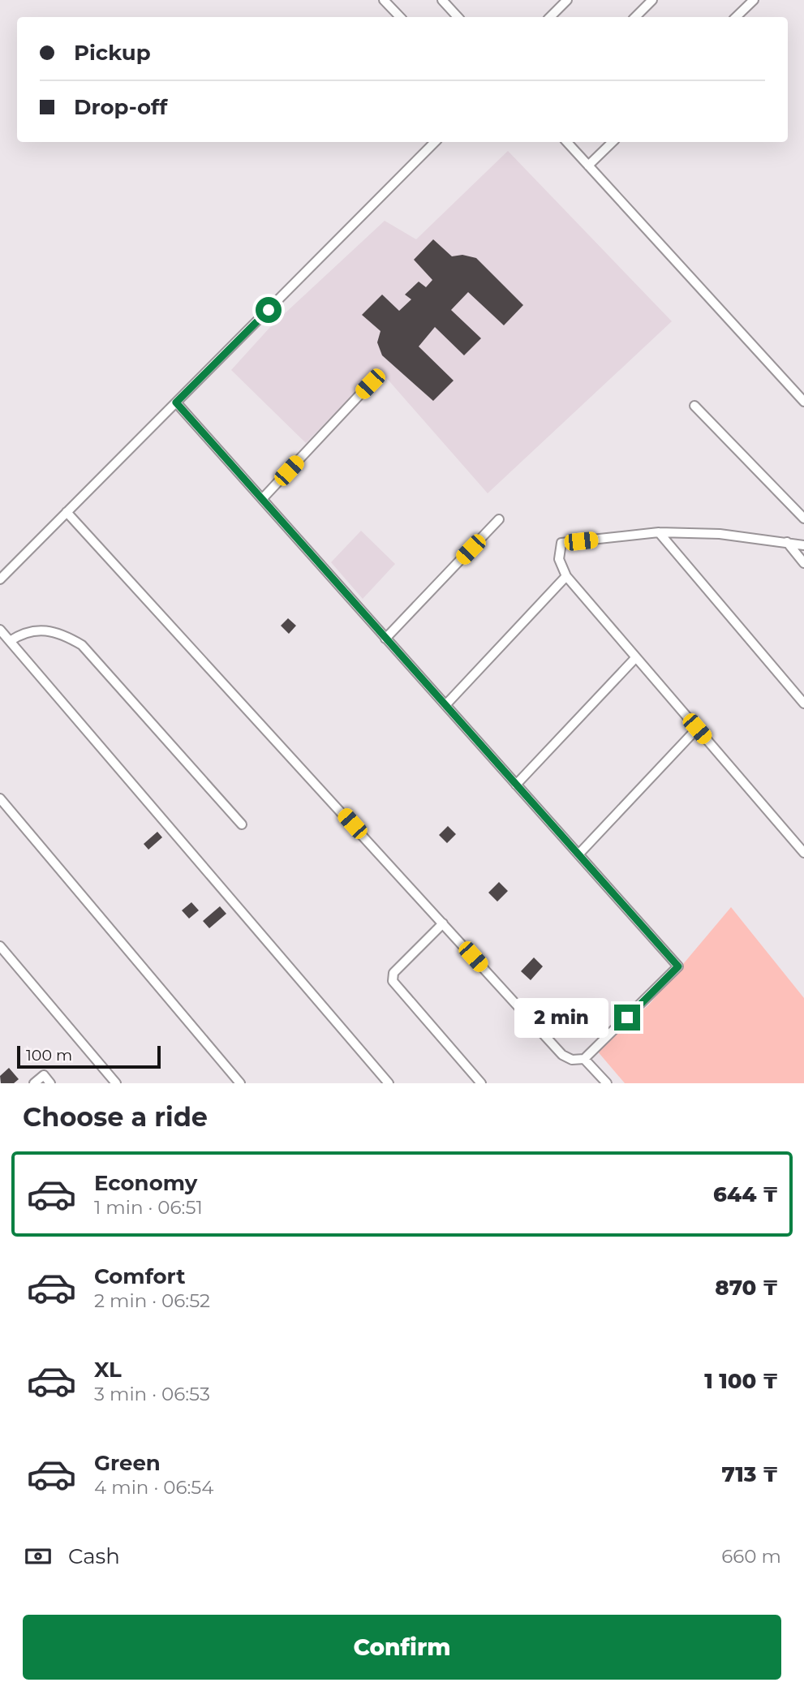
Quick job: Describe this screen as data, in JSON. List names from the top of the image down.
{
  "scale_bar": "100 m",
  "page": {
    "banner": ["Pickup", "Drop-off"],
    "bubble": "2 min",
    "scale": "100 m",
    "heading": "Choose a ride",
    "list": [
      {
        "name": "Economy",
        "note": "1 min · 06:51",
        "value": "644 ₸"
      },
      {
        "name": "Comfort",
        "note": "2 min · 06:52",
        "value": "870 ₸"
      },
      {
        "name": "XL",
        "note": "3 min · 06:53",
        "value": "1 100 ₸"
      },
      {
        "name": "Green",
        "note": "4 min · 06:54",
        "value": "713 ₸"
      }
    ],
    "pay": ["Cash", "660 m"],
    "buttons": "Confirm"
  }
}
